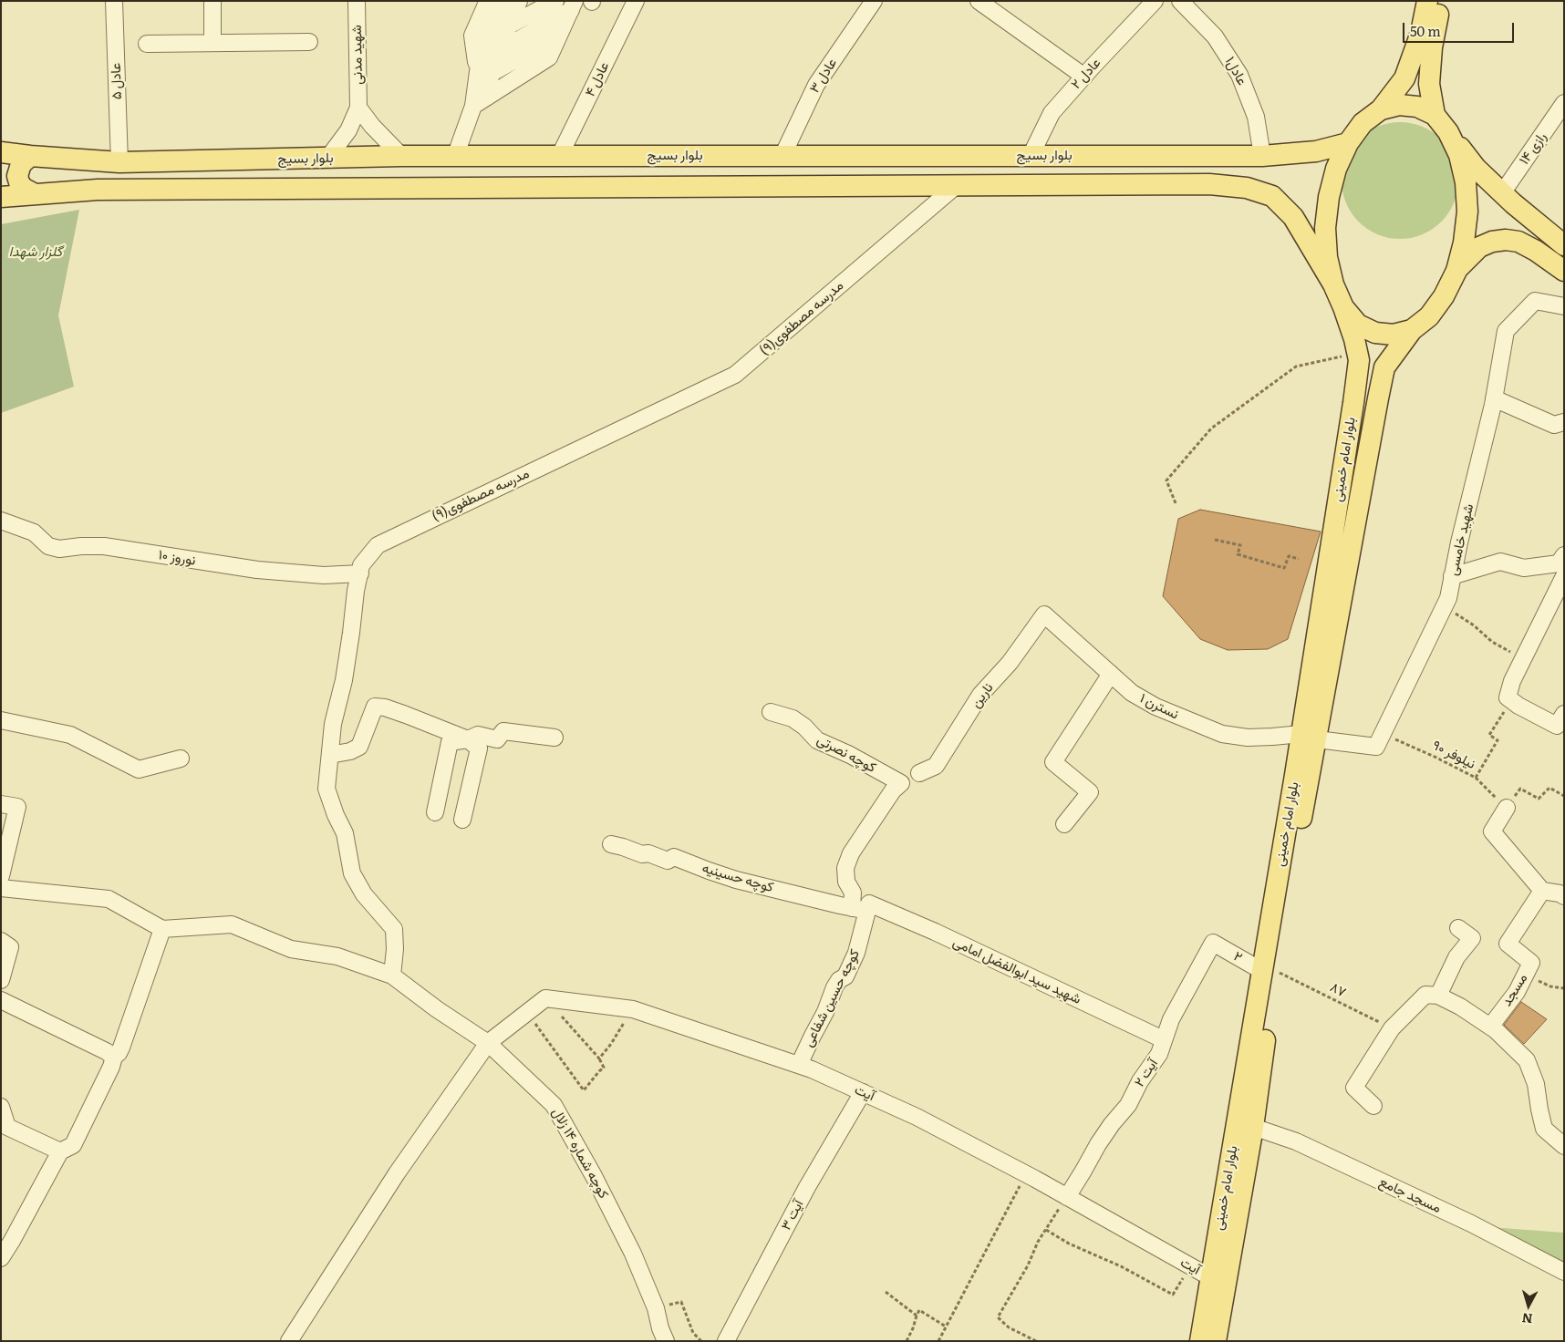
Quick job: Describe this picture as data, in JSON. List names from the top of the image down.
{
  "streets": {
    "main road": ["بلوار بسیج", "بلوار امام خمینی"],
    "street": [
      "شهید مدنی",
      "عادل۱",
      "عادل ۲",
      "عادل ۳",
      "عادل ۴",
      "عادل ۵",
      "رازی ۱۴",
      "مدرسه مصطفوی(۹)",
      "شهید خامسی",
      "نوروز ۱۰",
      "نارین",
      "نسترن ۱",
      "کوچه نصرتی",
      "کوچه حسینیه",
      "۲",
      "شهید سید ابوالفضل امامی",
      "مسجد",
      "کوچه حسین شفاعی",
      "آیت ۲",
      "آیت",
      "کوچه شماره ۱۴ زلال",
      "مسجد جامع",
      "آیت ۳"
    ],
    "path": ["نیلوفر ۹۰", "۸۷"]
  },
  "crossings": [
    ["شهید مدنی", "بلوار بسیج"],
    ["عادل۱", "بلوار بسیج"],
    ["عادل ۲", "بلوار بسیج"],
    ["عادل ۳", "بلوار بسیج"],
    ["عادل ۴", "بلوار بسیج"],
    ["عادل ۵", "بلوار بسیج"],
    ["مدرسه مصطفوی(۹)", "نوروز ۱۰"],
    ["مدرسه مصطفوی(۹)", "کوچه شماره ۱۴ زلال"],
    ["بلوار امام خمینی", "شهید خامسی"],
    ["بلوار امام خمینی", "نسترن ۱"],
    ["بلوار امام خمینی", "۲"],
    ["بلوار امام خمینی", "۸۷"],
    ["بلوار امام خمینی", "آیت"],
    ["بلوار امام خمینی", "مسجد جامع"],
    ["شهید خامسی", "نسترن ۱"],
    ["شهید خامسی", "نیلوفر ۹۰"],
    ["نارین", "نسترن ۱"],
    ["کوچه نصرتی", "کوچه حسینیه"],
    ["کوچه حسینیه", "شهید سید ابوالفضل امامی"],
    ["کوچه حسینیه", "کوچه حسین شفاعی"],
    ["۲", "۸۷"],
    ["۲", "آیت ۲"],
    ["شهید سید ابوالفضل امامی", "کوچه حسین شفاعی"],
    ["شهید سید ابوالفضل امامی", "آیت ۲"],
    ["کوچه حسین شفاعی", "آیت"],
    ["آیت ۲", "آیت"],
    ["آیت", "کوچه شماره ۱۴ زلال"],
    ["آیت", "آیت ۳"]
  ],
  "parks": ["گلزار شهدا"],
  "scale_bar": "50 m",
  "north": "bottom"
}
